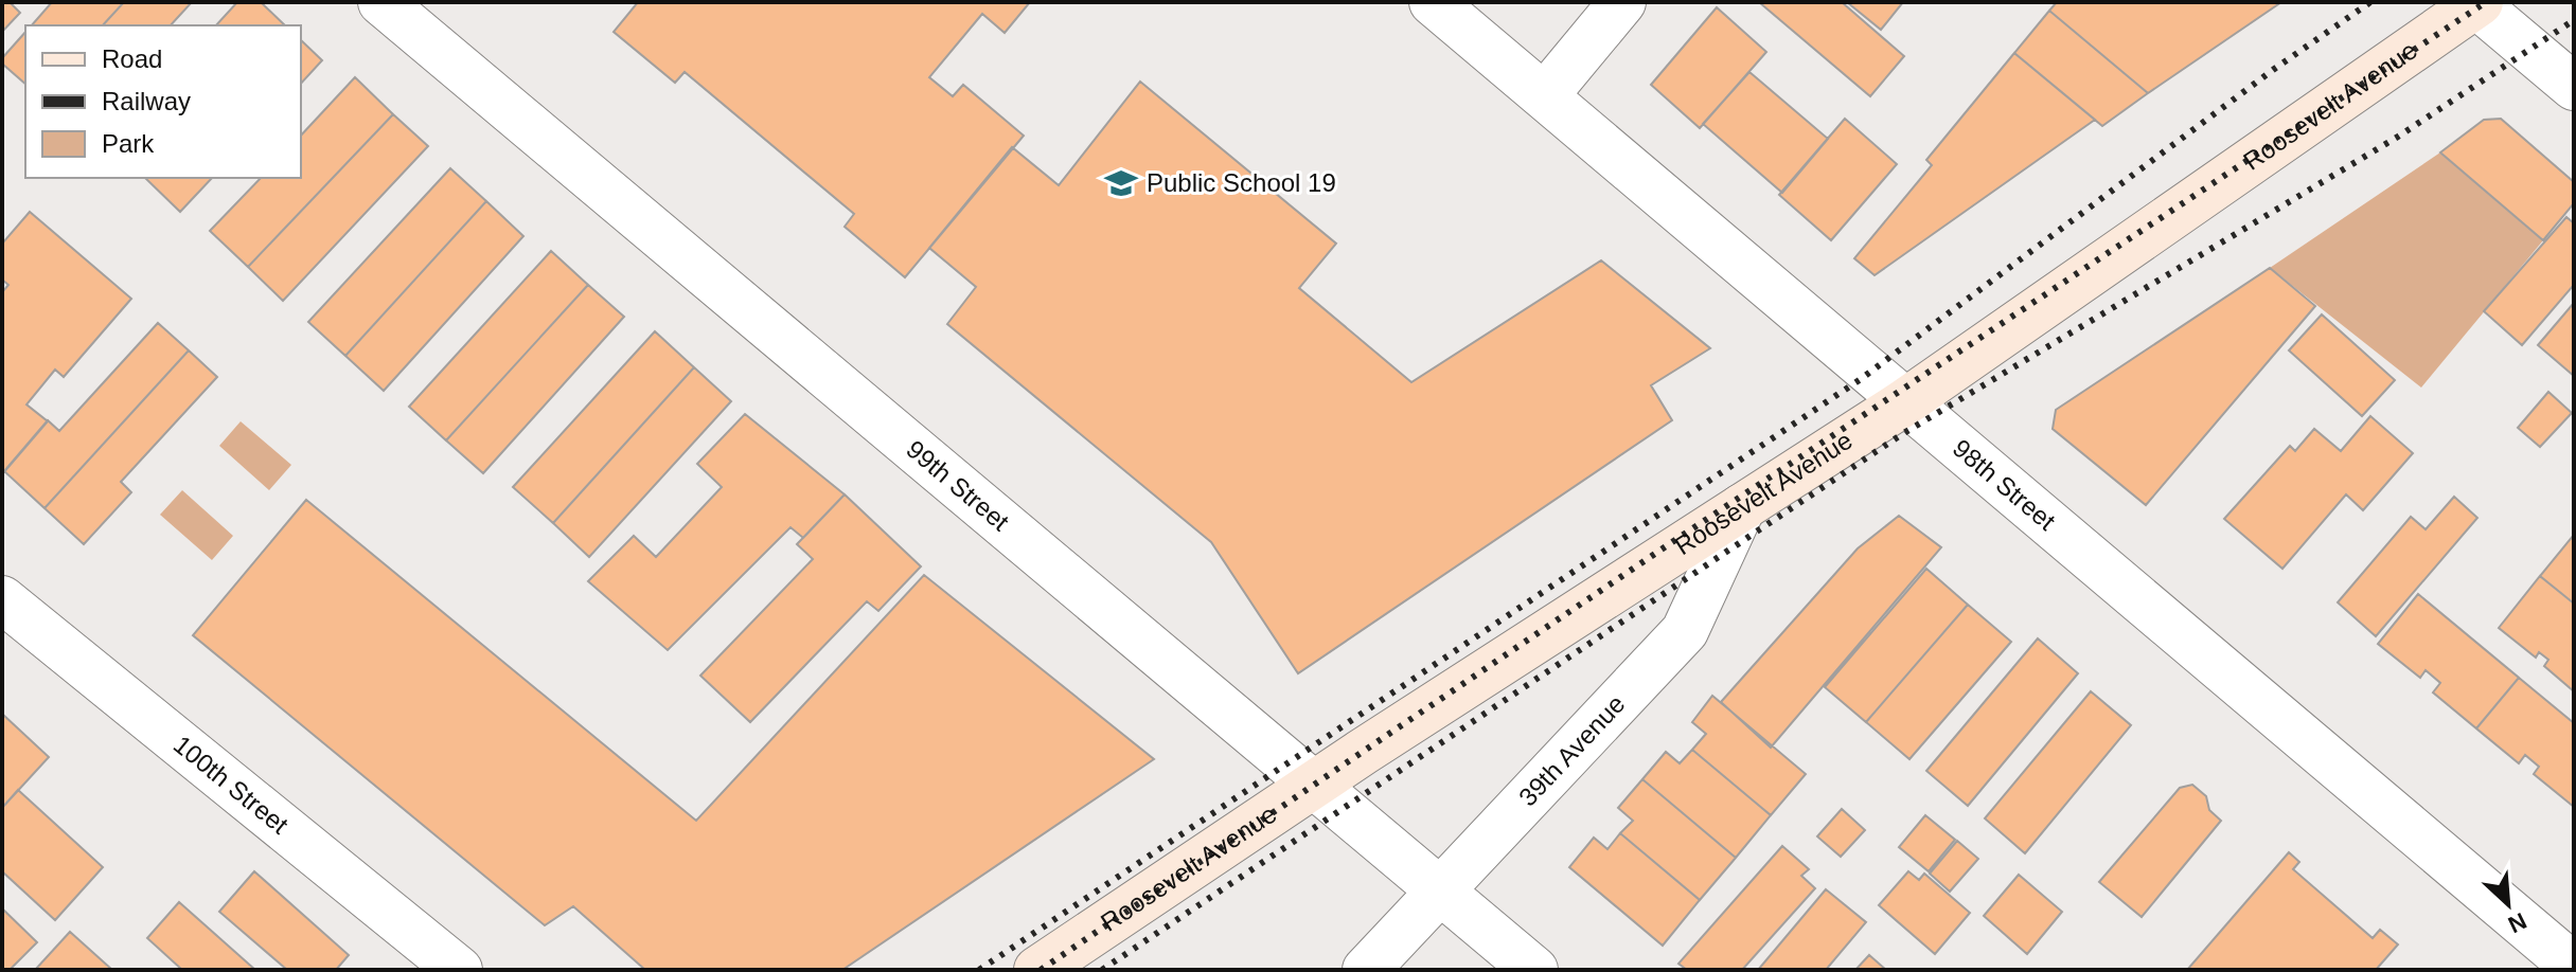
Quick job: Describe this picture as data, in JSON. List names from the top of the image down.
{
  "streets": {
    "main road": ["Roosevelt Avenue"],
    "street": [
      "98th Street",
      "99th Street",
      "39th Avenue",
      "100th Street"
    ]
  },
  "crossings": [
    ["Roosevelt Avenue", "98th Street"],
    ["Roosevelt Avenue", "99th Street"],
    ["Roosevelt Avenue", "39th Avenue"],
    ["99th Street", "39th Avenue"]
  ],
  "places": {
    "school or university": ["Public School 19"]
  },
  "legend": ["Road", "Railway", "Park"],
  "north": "bottom right"
}
